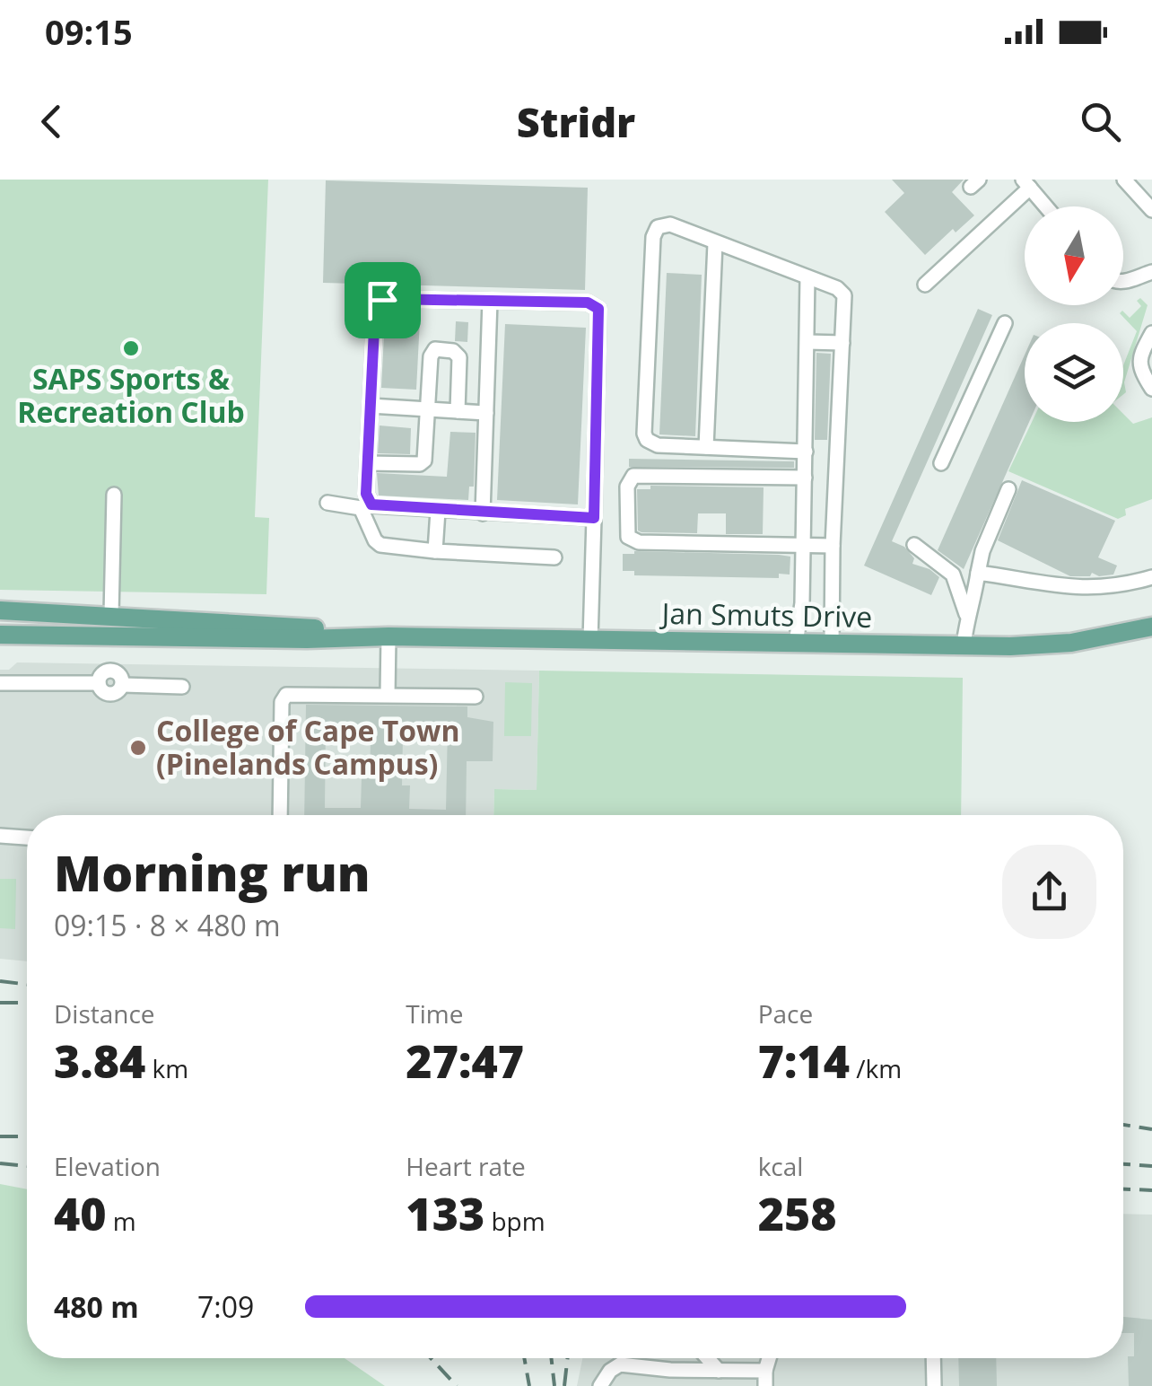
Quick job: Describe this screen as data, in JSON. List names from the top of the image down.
{
  "streets": {
    "main road": ["Jan Smuts Drive"]
  },
  "places": ["SAPS Sports & Recreation Club", "College of Cape Town (Pinelands Campus)"],
  "north": "bottom",
  "page": {
    "status": "09:15",
    "header": "Stridr",
    "heading": ["Morning run", "09:15 · 8 × 480 m"],
    "stats": [
      ["Distance", "3.84 km"],
      ["Time", "27:47"],
      ["Pace", "7:14 /km"],
      ["Elevation", "40 m"],
      ["Heart rate", "133 bpm"],
      ["kcal", "258"]
    ],
    "list": [
      {
        "name": "480 m",
        "note": "7:09"
      }
    ]
  }
}
